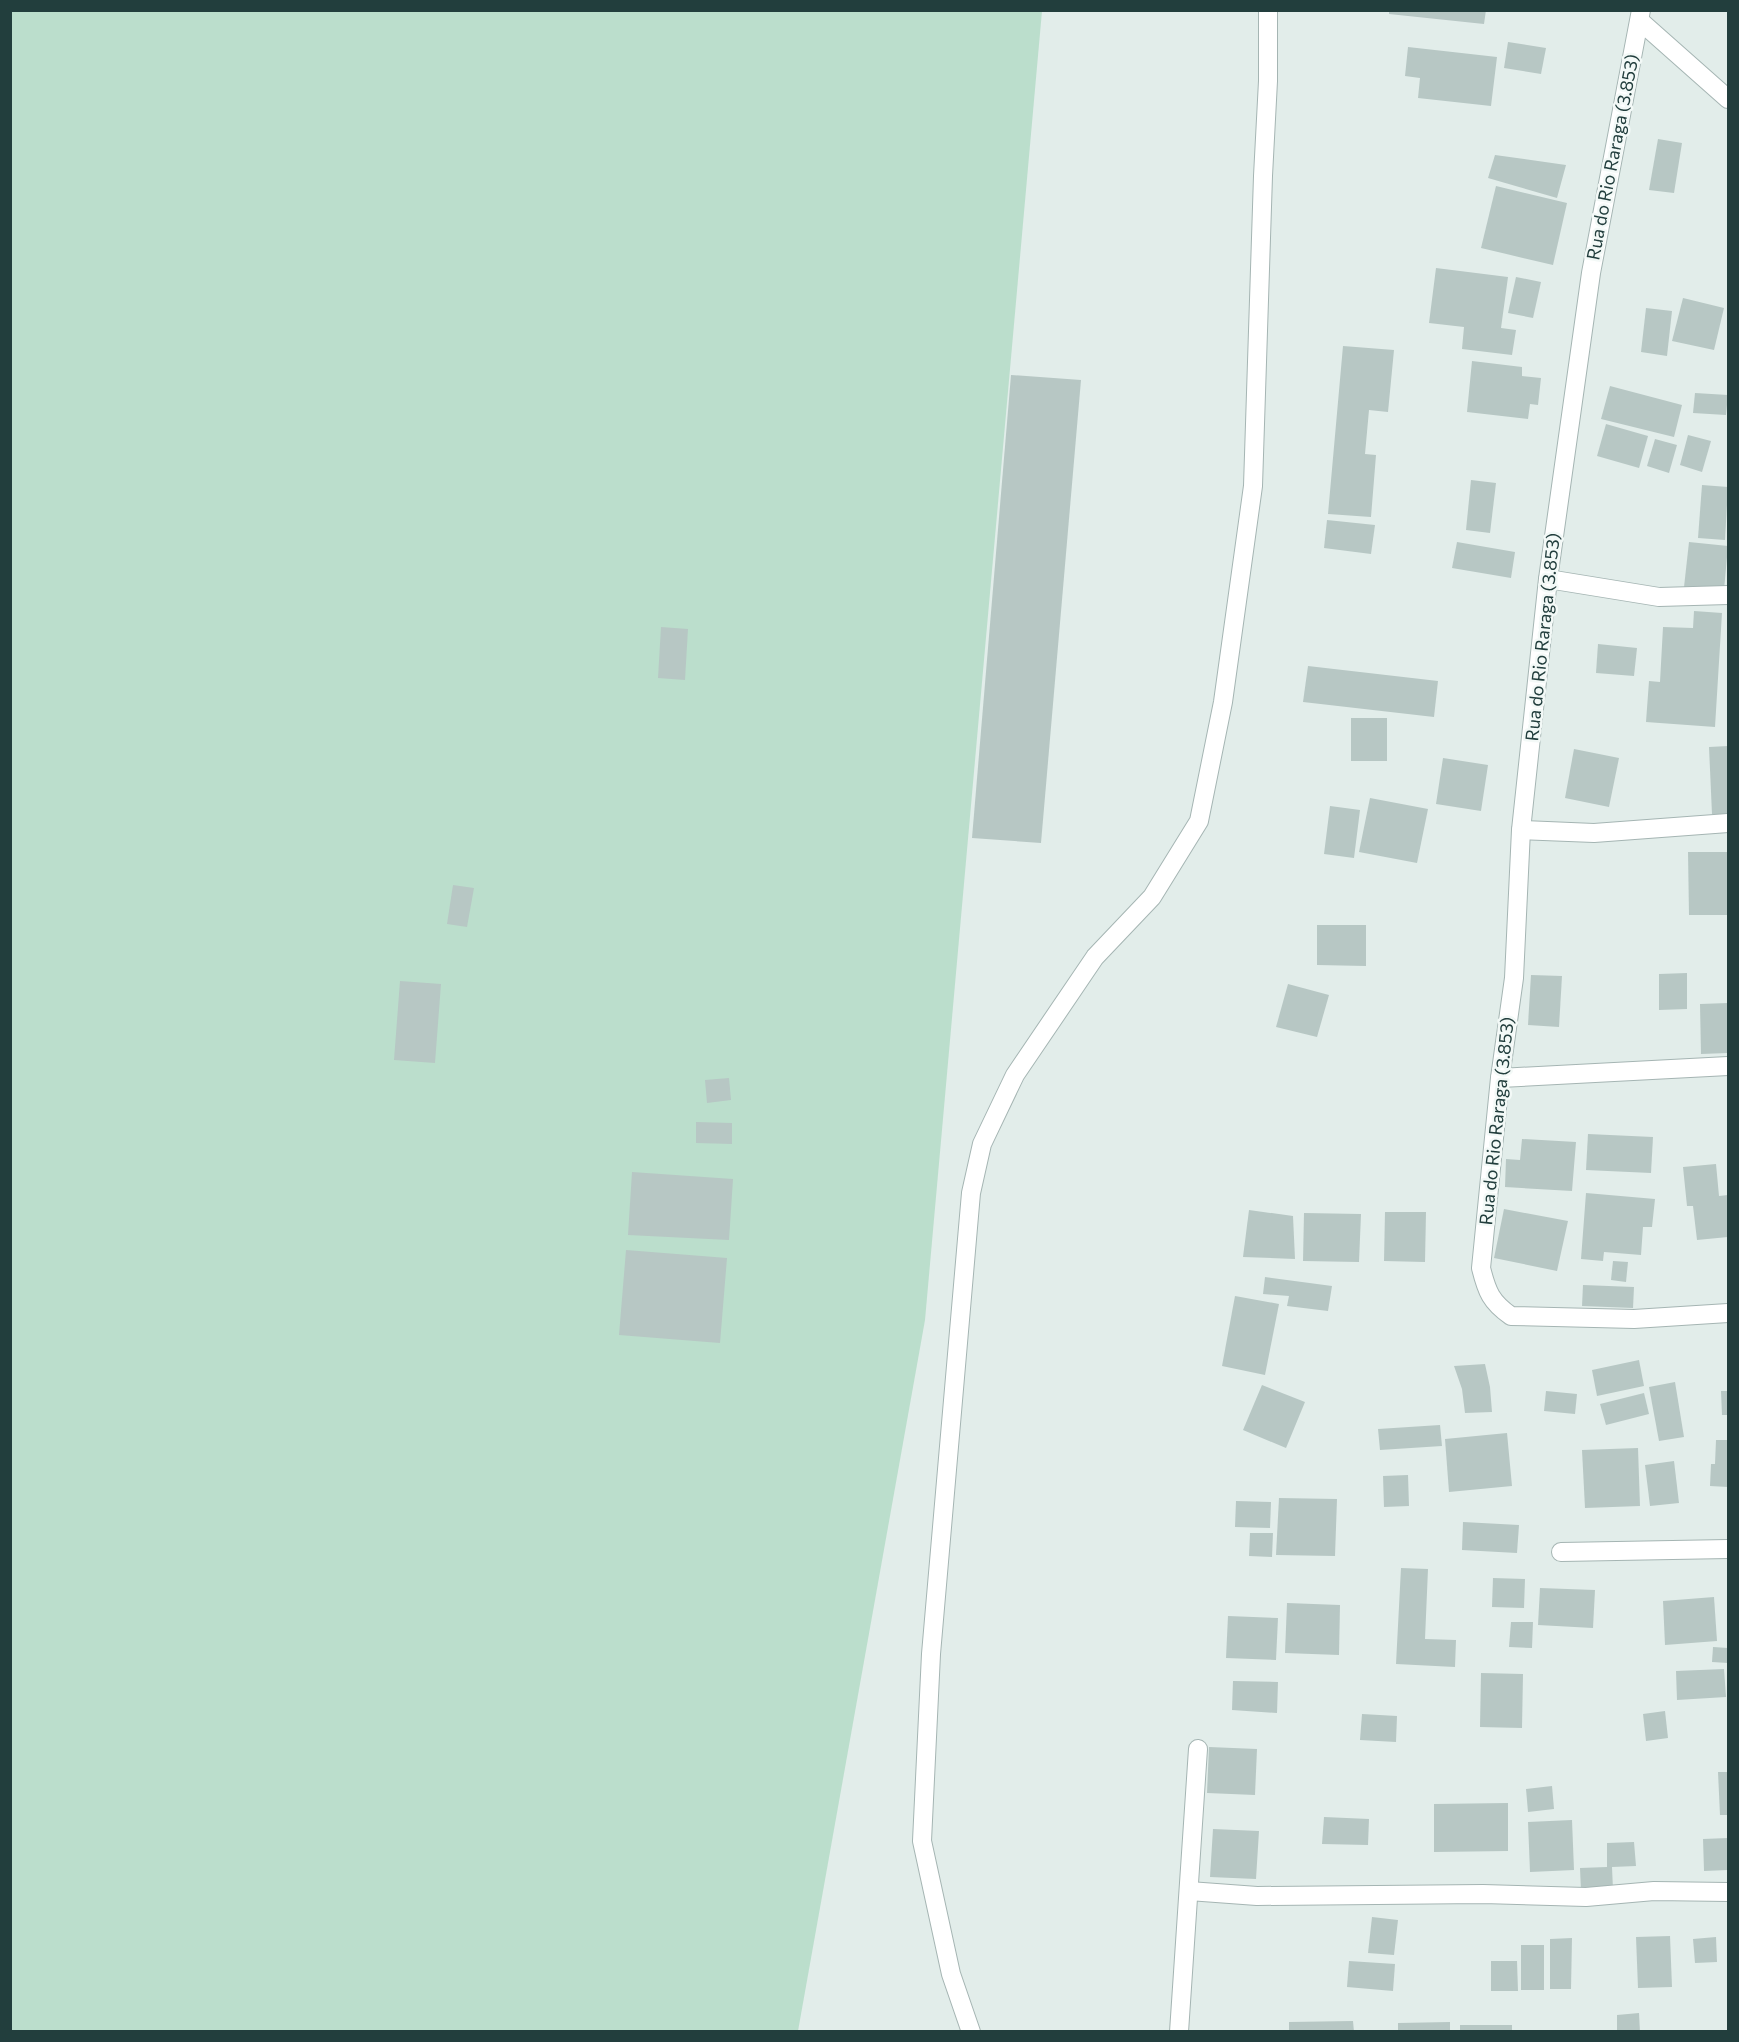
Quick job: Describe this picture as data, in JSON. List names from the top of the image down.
{
  "streets": {
    "street": ["Rua do Rio Raraga (3.853)"]
  }
}
